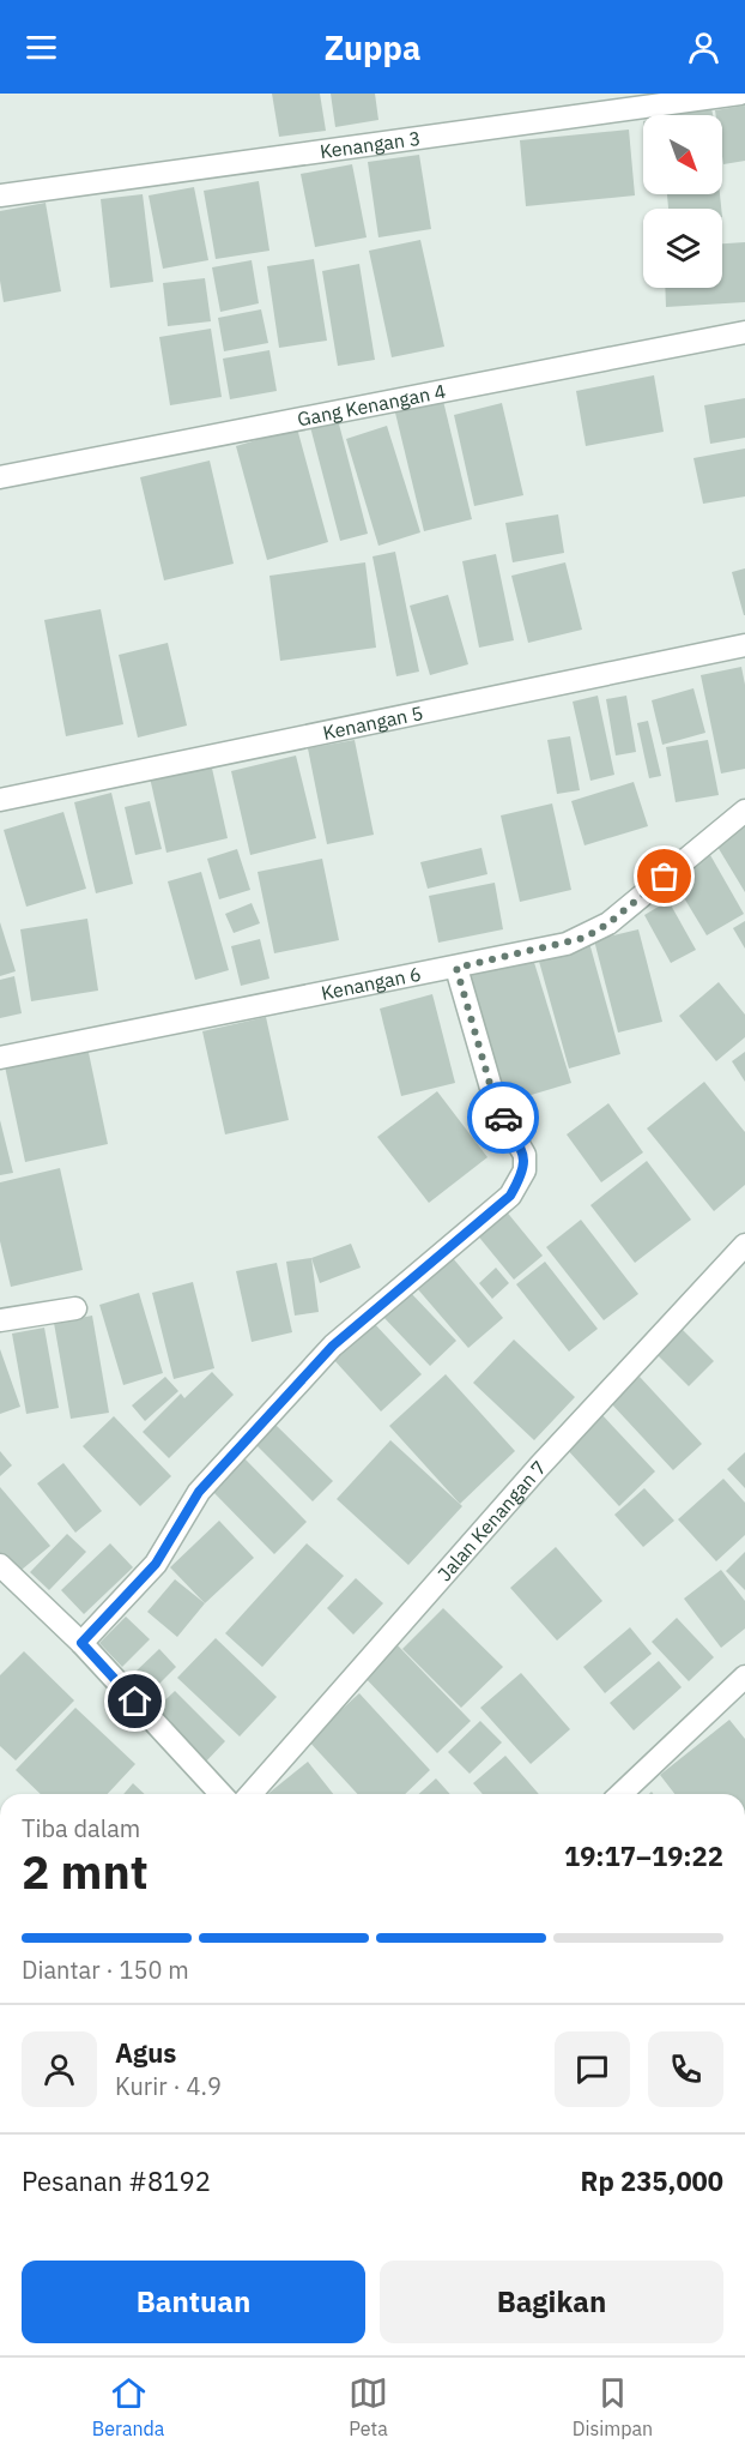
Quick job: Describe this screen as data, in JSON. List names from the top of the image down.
{
  "streets": {
    "street": [
      "Kenangan 3",
      "Gang Kenangan 4",
      "Kenangan 5",
      "Kenangan 6",
      "Jalan Kenangan 7"
    ]
  },
  "north": "bottom right",
  "page": {
    "header": "Zuppa",
    "heading": ["2 mnt", "Tiba dalam", "19:17–19:22"],
    "panel": [
      "Agus",
      "Kurir · 4.9",
      "Pesanan #8192",
      "Rp 235,000"
    ],
    "bar": "Diantar · 150 m",
    "buttons": ["Bantuan", "Bagikan"],
    "tabs": ["Beranda", "Peta", "Disimpan"]
  }
}
